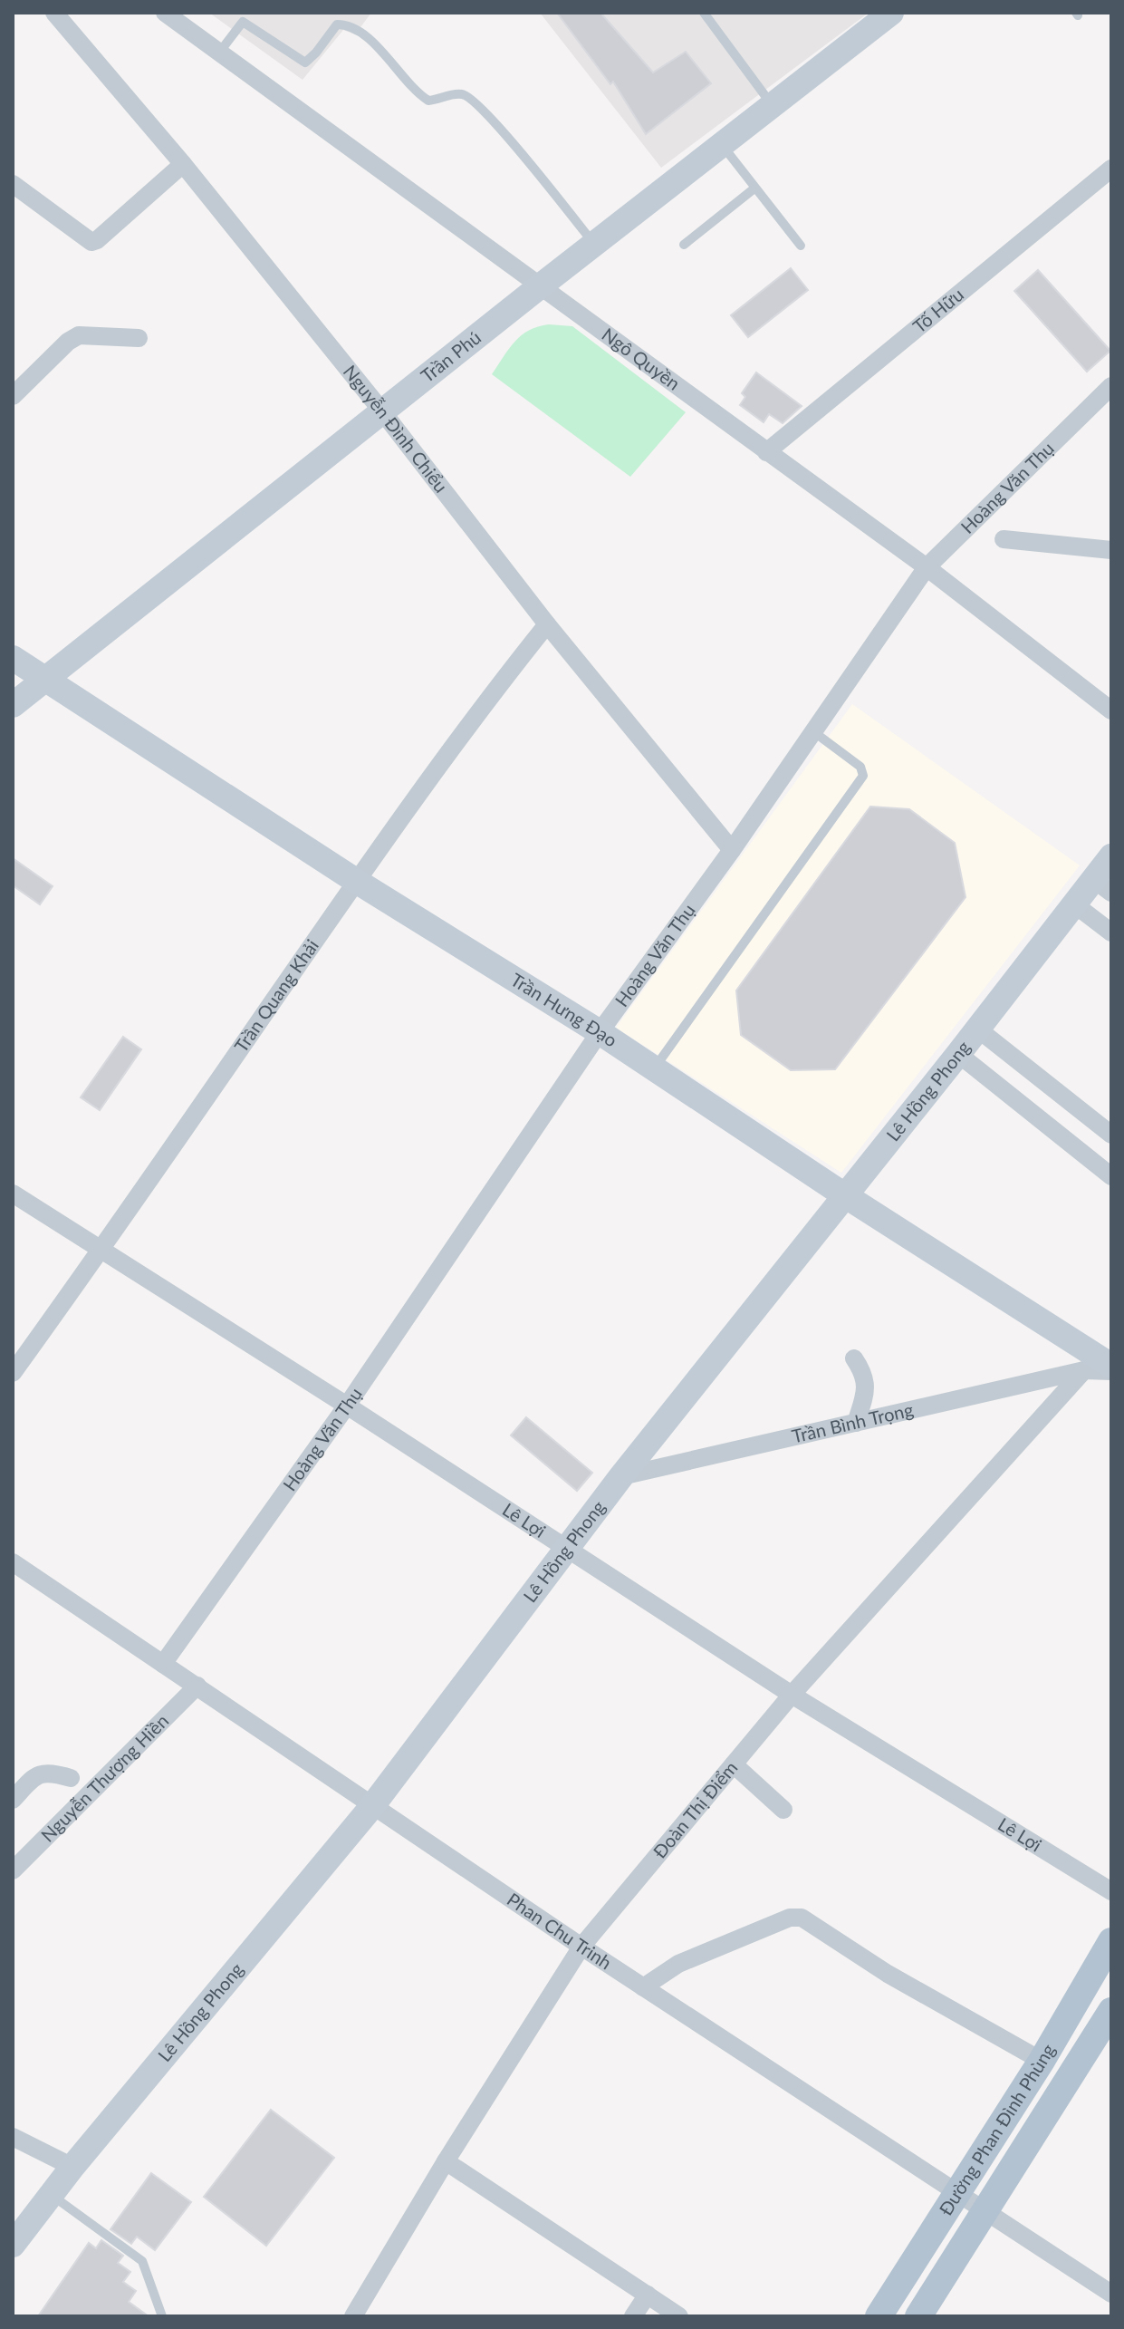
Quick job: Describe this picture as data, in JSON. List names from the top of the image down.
{
  "streets": {
    "main road": ["Đường Phan Đình Phùng"],
    "street": [
      "Tố Hữu",
      "Trần Phú",
      "Ngô Quyền",
      "Nguyễn Đình Chiểu",
      "Hoàng Văn Thụ",
      "Trần Quang Khải",
      "Trần Hưng Đạo",
      "Lê Hồng Phong",
      "Trần Bình Trọng",
      "Lê Lợi",
      "Nguyễn Thượng Hiền",
      "Đoàn Thị Điểm",
      "Phan Chu Trinh"
    ]
  },
  "crossings": [
    ["Tố Hữu", "Ngô Quyền"],
    ["Trần Phú", "Ngô Quyền"],
    ["Trần Phú", "Nguyễn Đình Chiểu"],
    ["Trần Phú", "Trần Hưng Đạo"],
    ["Ngô Quyền", "Hoàng Văn Thụ"],
    ["Nguyễn Đình Chiểu", "Hoàng Văn Thụ"],
    ["Nguyễn Đình Chiểu", "Trần Quang Khải"],
    ["Hoàng Văn Thụ", "Trần Hưng Đạo"],
    ["Hoàng Văn Thụ", "Lê Lợi"],
    ["Hoàng Văn Thụ", "Phan Chu Trinh"],
    ["Trần Quang Khải", "Trần Hưng Đạo"],
    ["Trần Quang Khải", "Lê Lợi"],
    ["Trần Hưng Đạo", "Lê Hồng Phong"],
    ["Lê Hồng Phong", "Trần Bình Trọng"],
    ["Lê Hồng Phong", "Lê Lợi"],
    ["Lê Hồng Phong", "Phan Chu Trinh"],
    ["Trần Bình Trọng", "Đoàn Thị Điểm"],
    ["Lê Lợi", "Đoàn Thị Điểm"],
    ["Nguyễn Thượng Hiền", "Phan Chu Trinh"],
    ["Đoàn Thị Điểm", "Phan Chu Trinh"],
    ["Phan Chu Trinh", "Đường Phan Đình Phùng"]
  ]
}
